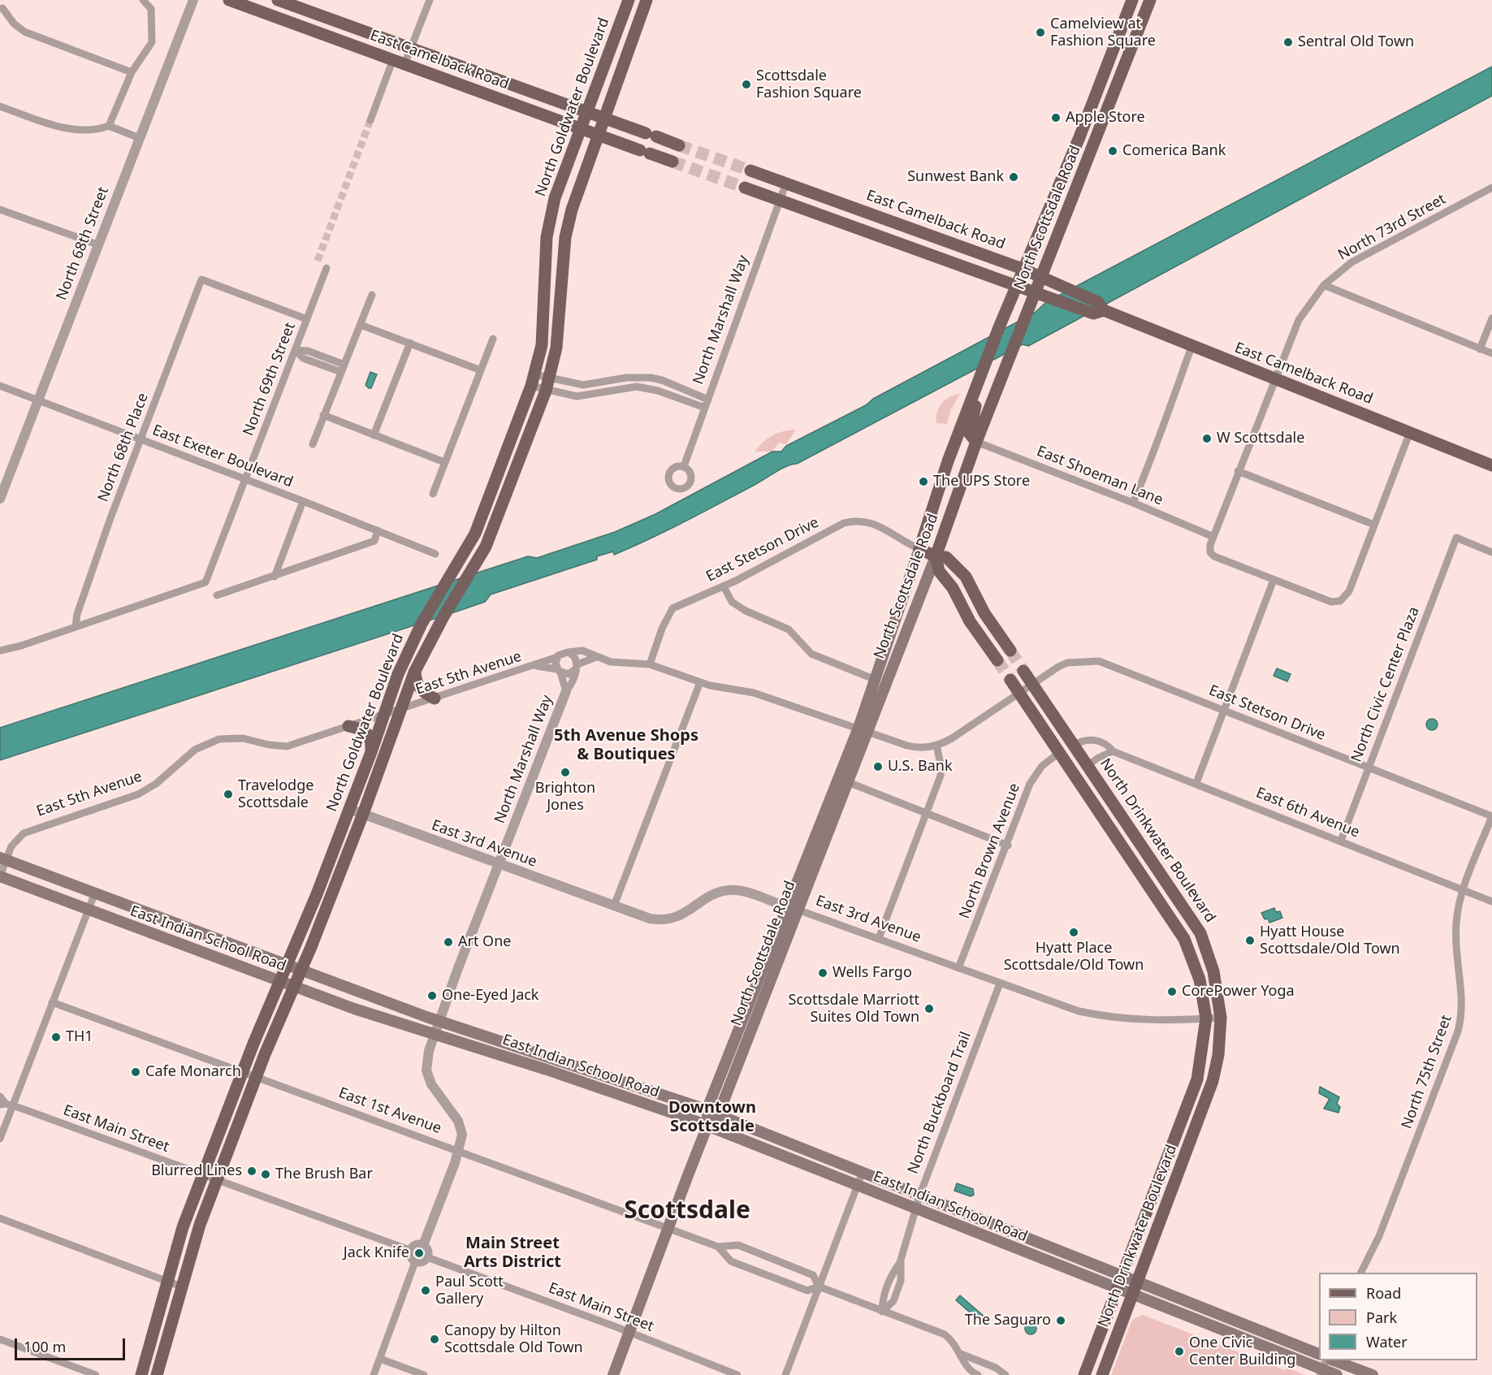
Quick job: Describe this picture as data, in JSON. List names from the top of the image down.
{
  "streets": {
    "main road": [
      "East Camelback Road",
      "North Goldwater Boulevard",
      "North Scottsdale Road",
      "North Drinkwater Boulevard",
      "East Indian School Road"
    ],
    "street": [
      "North 73rd Street",
      "North 68th Street",
      "North Marshall Way",
      "North 69th Street",
      "North 68th Place",
      "East Exeter Boulevard",
      "East Shoeman Lane",
      "East Stetson Drive",
      "East 5th Avenue",
      "North Civic Center Plaza",
      "East 6th Avenue",
      "East 3rd Avenue",
      "North Brown Avenue",
      "North 75th Street",
      "North Buckboard Trail",
      "East 1st Avenue",
      "East Main Street"
    ]
  },
  "crossings": [
    ["East Camelback Road", "North Goldwater Boulevard"],
    ["East Camelback Road", "North Scottsdale Road"],
    ["East Camelback Road", "North 73rd Street"],
    ["East Camelback Road", "North Marshall Way"],
    ["North Goldwater Boulevard", "East 5th Avenue"],
    ["North Goldwater Boulevard", "East 3rd Avenue"],
    ["North Goldwater Boulevard", "East Indian School Road"],
    ["North Goldwater Boulevard", "East 1st Avenue"],
    ["North Goldwater Boulevard", "East Main Street"],
    ["North Scottsdale Road", "East Shoeman Lane"],
    ["North Scottsdale Road", "East Stetson Drive"],
    ["North Scottsdale Road", "East 3rd Avenue"],
    ["North Scottsdale Road", "East Indian School Road"],
    ["North Scottsdale Road", "East 1st Avenue"],
    ["North Scottsdale Road", "East Main Street"],
    ["North 68th Street", "East Exeter Boulevard"],
    ["North Marshall Way", "East 5th Avenue"],
    ["North Marshall Way", "East 3rd Avenue"],
    ["North Marshall Way", "East Indian School Road"],
    ["North Marshall Way", "East 1st Avenue"],
    ["North Marshall Way", "East Main Street"],
    ["North 69th Street", "North 68th Place"],
    ["North 69th Street", "East Exeter Boulevard"],
    ["North 68th Place", "East Exeter Boulevard"],
    ["East Stetson Drive", "North Civic Center Plaza"],
    ["East Stetson Drive", "North Drinkwater Boulevard"],
    ["East Stetson Drive", "North 75th Street"],
    ["East 5th Avenue", "East Indian School Road"],
    ["North Civic Center Plaza", "East 6th Avenue"],
    ["East 6th Avenue", "North Drinkwater Boulevard"],
    ["East 6th Avenue", "North 75th Street"],
    ["North Drinkwater Boulevard", "East 3rd Avenue"],
    ["North Drinkwater Boulevard", "North Brown Avenue"],
    ["North Drinkwater Boulevard", "East Indian School Road"],
    ["East 3rd Avenue", "North Brown Avenue"],
    ["East 3rd Avenue", "North Buckboard Trail"],
    ["East Indian School Road", "North Buckboard Trail"],
    ["North Buckboard Trail", "East 1st Avenue"]
  ],
  "districts": [
    "5th Avenue Shops & Boutiques",
    "Downtown Scottsdale",
    "Scottsdale",
    "Main Street Arts District"
  ],
  "places": [
    "Camelview at Fashion Square",
    "Sentral Old Town",
    "Scottsdale Fashion Square",
    "Apple Store",
    "Comerica Bank",
    "Sunwest Bank",
    "W Scottsdale",
    "The UPS Store",
    "U.S. Bank",
    "Brighton Jones",
    "Travelodge Scottsdale",
    "Hyatt Place Scottsdale/Old Town",
    "Hyatt House Scottsdale/Old Town",
    "Art One",
    "Wells Fargo",
    "CorePower Yoga",
    "One-Eyed Jack",
    "Scottsdale Marriott Suites Old Town",
    "TH1",
    "Cafe Monarch",
    "Blurred Lines",
    "The Brush Bar",
    "Jack Knife",
    "Paul Scott Gallery",
    "The Saguaro",
    "Canopy by Hilton Scottsdale Old Town",
    "One Civic Center Building"
  ],
  "legend": ["Road", "Park", "Water"],
  "scale_bar": "100 m"
}
